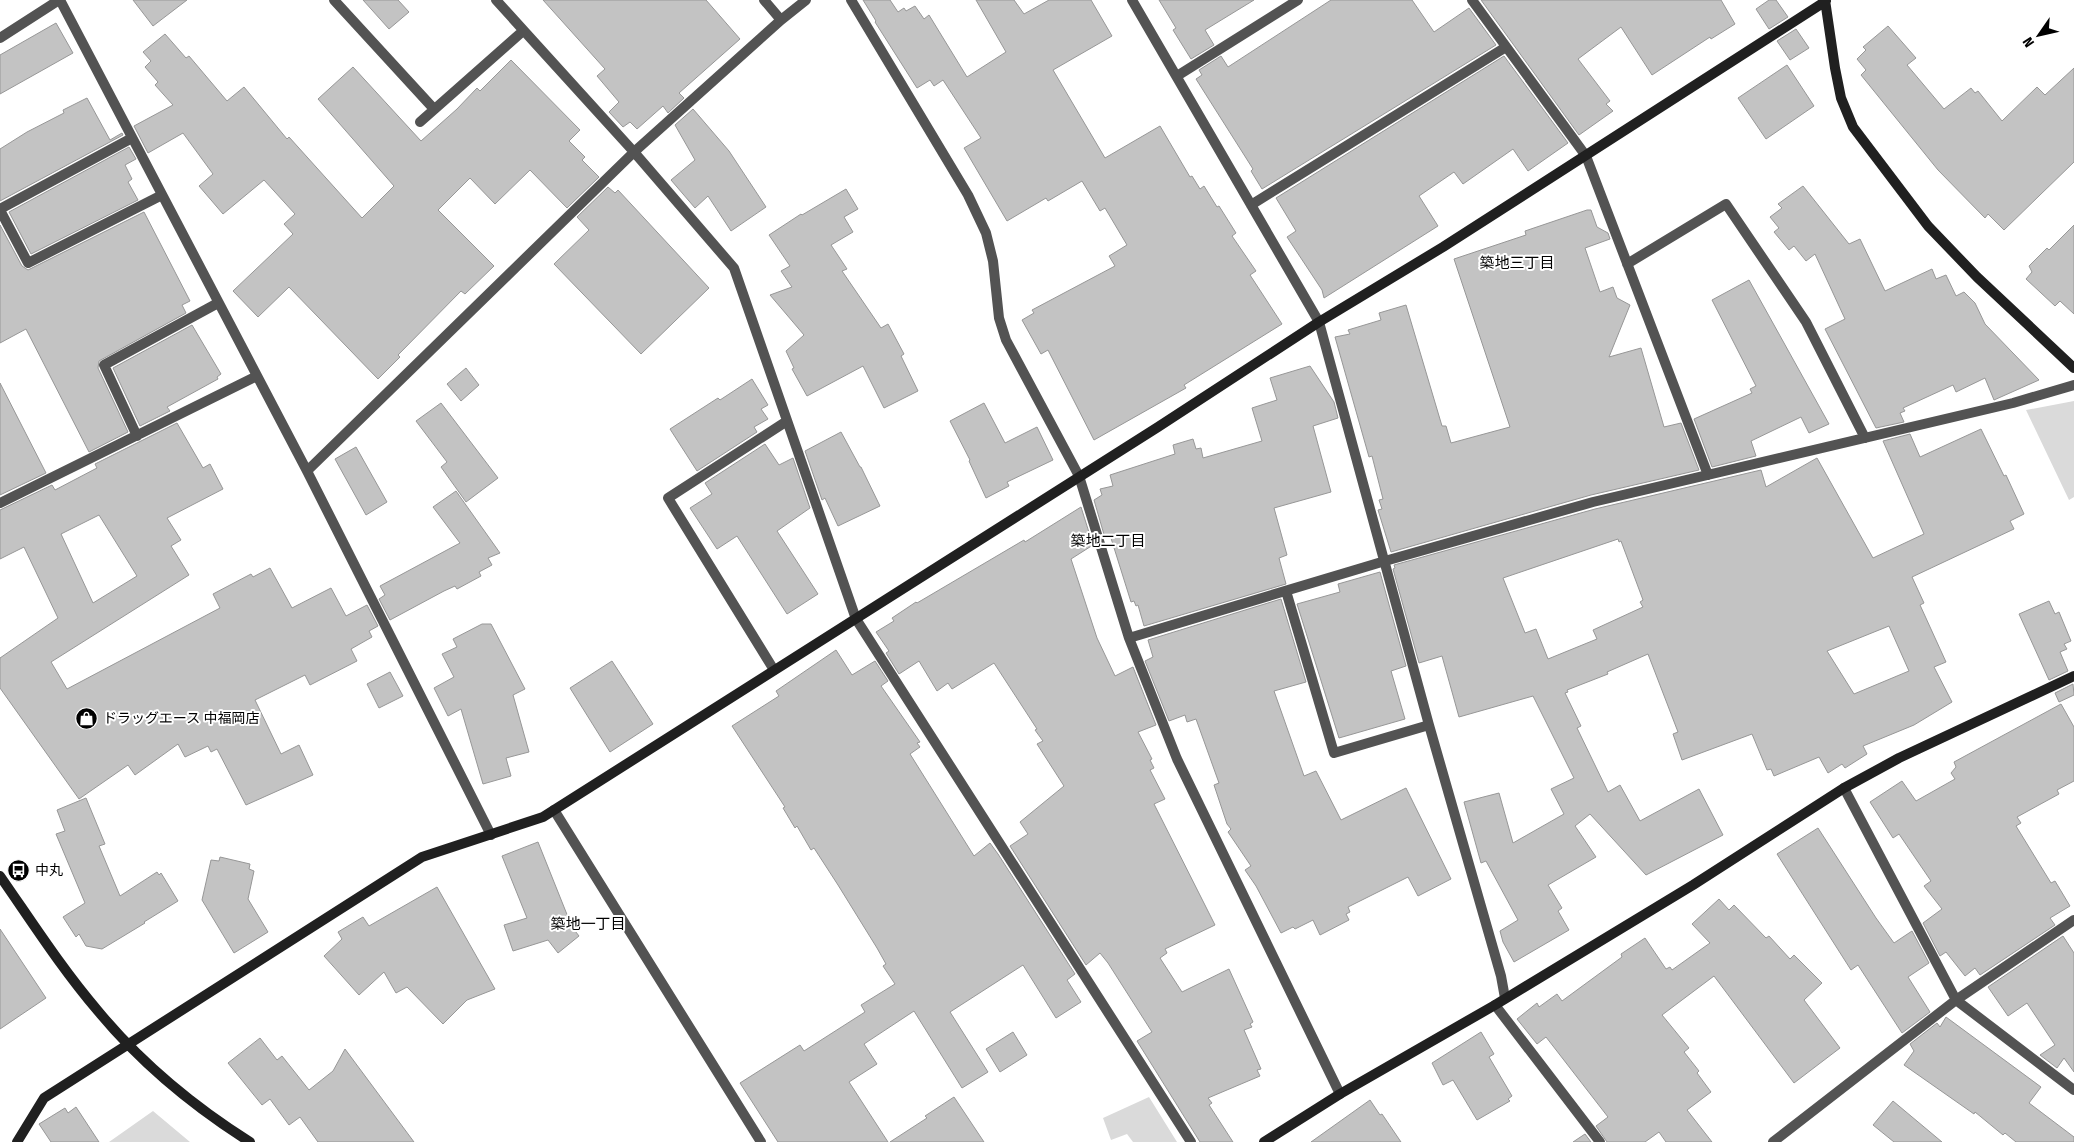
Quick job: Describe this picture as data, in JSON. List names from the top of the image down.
{
  "districts": ["築地三丁目", "築地二丁目", "築地一丁目"],
  "places": {
    "shop": ["ドラッグエース 中福岡店"],
    "bus stop": ["中丸"]
  },
  "north": "bottom left"
}
